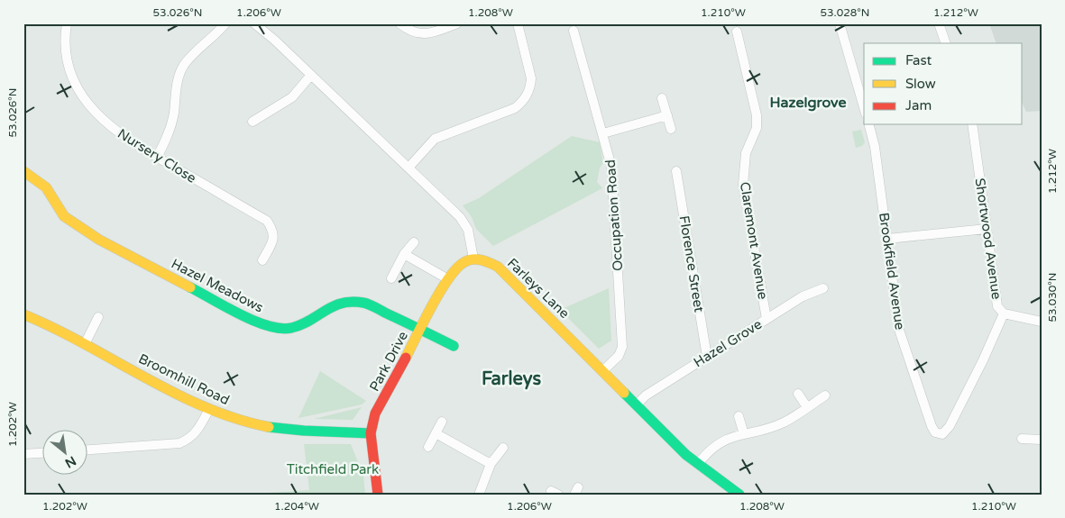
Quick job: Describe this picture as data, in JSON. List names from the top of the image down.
{
  "streets": {
    "street": [
      "Nursery Close",
      "Occupation Road",
      "Shortwood Avenue",
      "Claremont Avenue",
      "Florence Street",
      "Brookfield Avenue",
      "Hazel Meadows",
      "Farleys Lane",
      "Hazel Grove",
      "Park Drive",
      "Broomhill Road"
    ]
  },
  "crossings": [
    ["Occupation Road", "Farleys Lane"],
    ["Shortwood Avenue", "Brookfield Avenue"],
    ["Claremont Avenue", "Hazel Grove"],
    ["Florence Street", "Hazel Grove"],
    ["Hazel Meadows", "Park Drive"],
    ["Farleys Lane", "Hazel Grove"],
    ["Farleys Lane", "Park Drive"],
    ["Park Drive", "Broomhill Road"]
  ],
  "districts": ["Hazelgrove", "Farleys"],
  "parks": ["Titchfield Park"],
  "legend": ["Fast", "Slow", "Jam"],
  "north": "bottom right",
  "coordinates": [
    "53.026°N",
    "1.206°W",
    "1.208°W",
    "1.210°W",
    "53.028°N",
    "1.212°W",
    "53.030°N",
    "1.202°W",
    "1.204°W"
  ]
}
